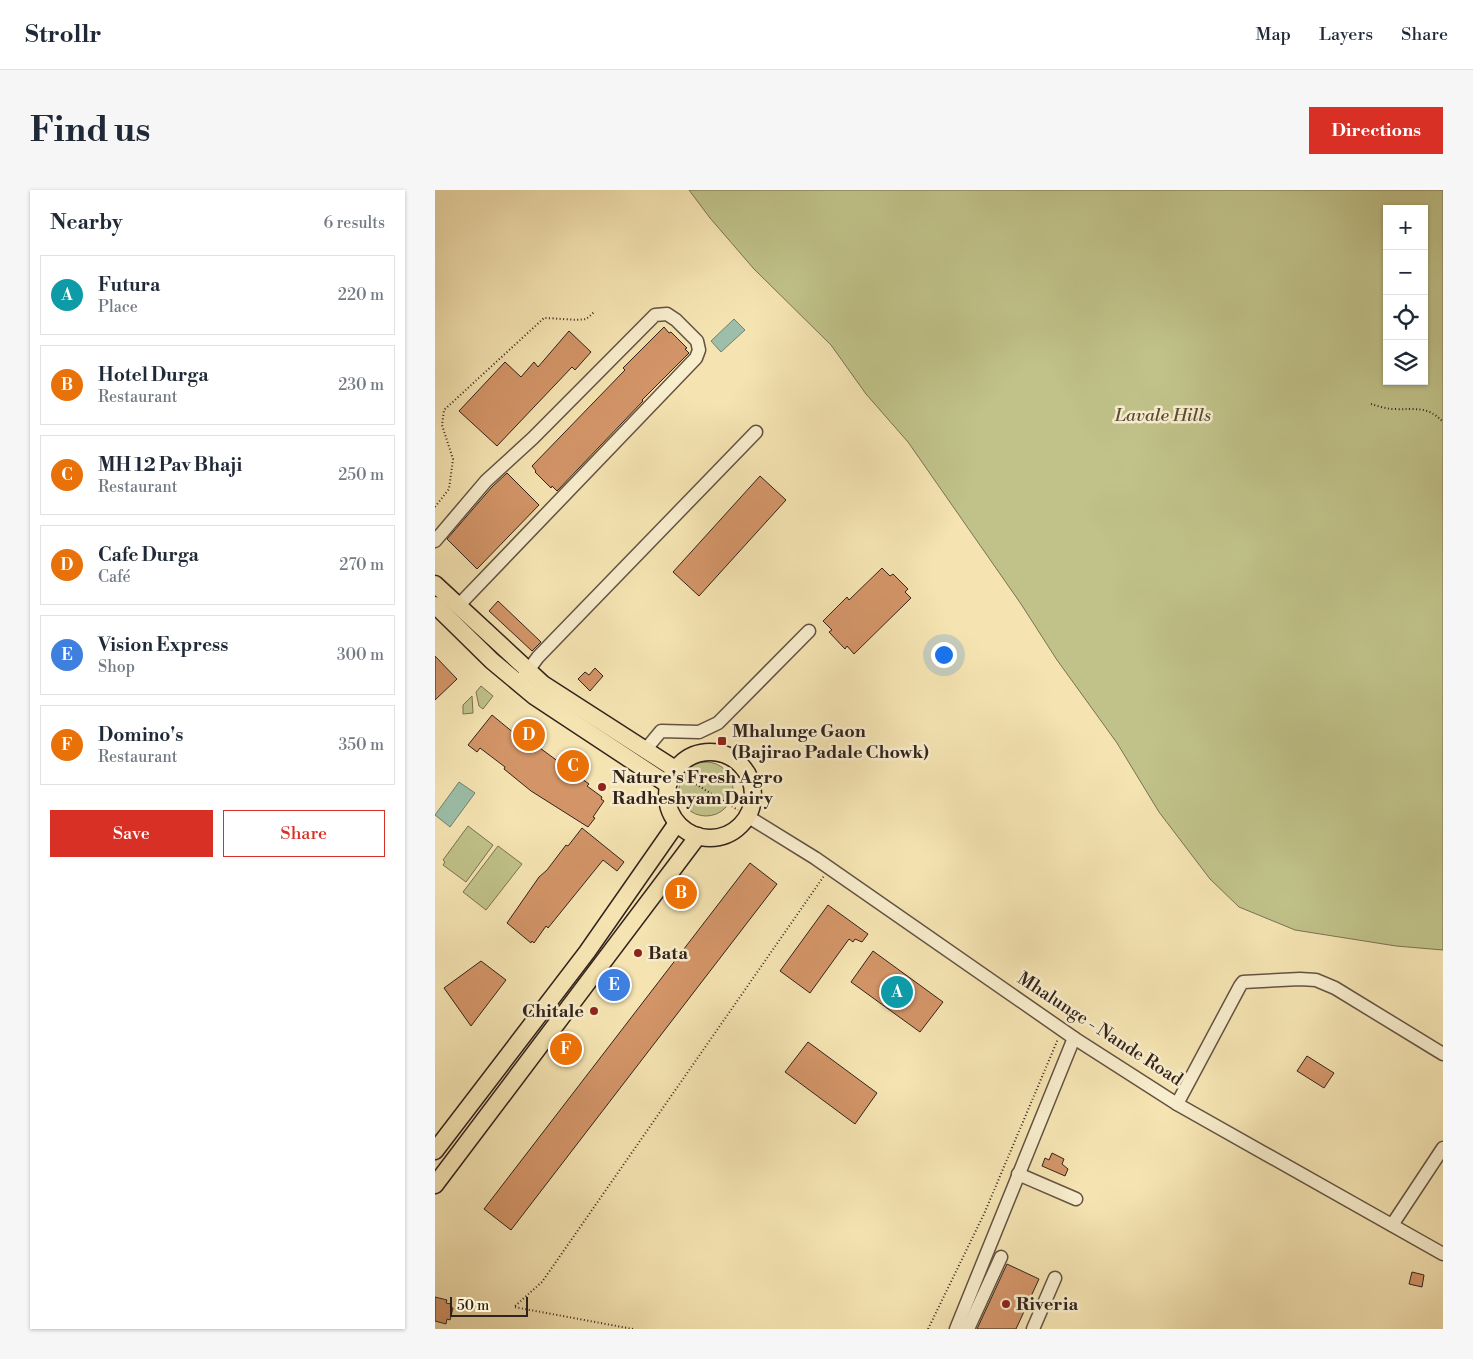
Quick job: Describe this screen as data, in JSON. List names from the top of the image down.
{
  "streets": {
    "street": ["Mhalunge - Nande Road"]
  },
  "parks": ["Lavale Hills"],
  "places": {
    "transit": ["Mhalunge Gaon (Bajirao Padale Chowk)"],
    "other": [
      "Nature's Fresh Agro Radheshyam Dairy",
      "Bata",
      "Chitale",
      "Riveria"
    ]
  },
  "scale_bar": "50 m",
  "page": {
    "header": "Strollr",
    "nav": ["Map", "Layers", "Share"],
    "buttons": [
      "Directions",
      ["Save", "Share"]
    ],
    "title": "Find us",
    "heading": ["Nearby", "6 results"],
    "map_buttons": ["+", "−"],
    "list": [
      {
        "mark": "A",
        "name": "Futura",
        "note": "Place",
        "value": "220 m"
      },
      {
        "mark": "B",
        "name": "Hotel Durga",
        "note": "Restaurant",
        "value": "230 m"
      },
      {
        "mark": "C",
        "name": "MH 12 Pav Bhaji",
        "note": "Restaurant",
        "value": "250 m"
      },
      {
        "mark": "D",
        "name": "Cafe Durga",
        "note": "Café",
        "value": "270 m"
      },
      {
        "mark": "E",
        "name": "Vision Express",
        "note": "Shop",
        "value": "300 m"
      },
      {
        "mark": "F",
        "name": "Domino's",
        "note": "Restaurant",
        "value": "350 m"
      }
    ],
    "pins": [
      "D",
      "C",
      "B",
      "E",
      "A",
      "F"
    ],
    "scale": "50 m"
  }
}
